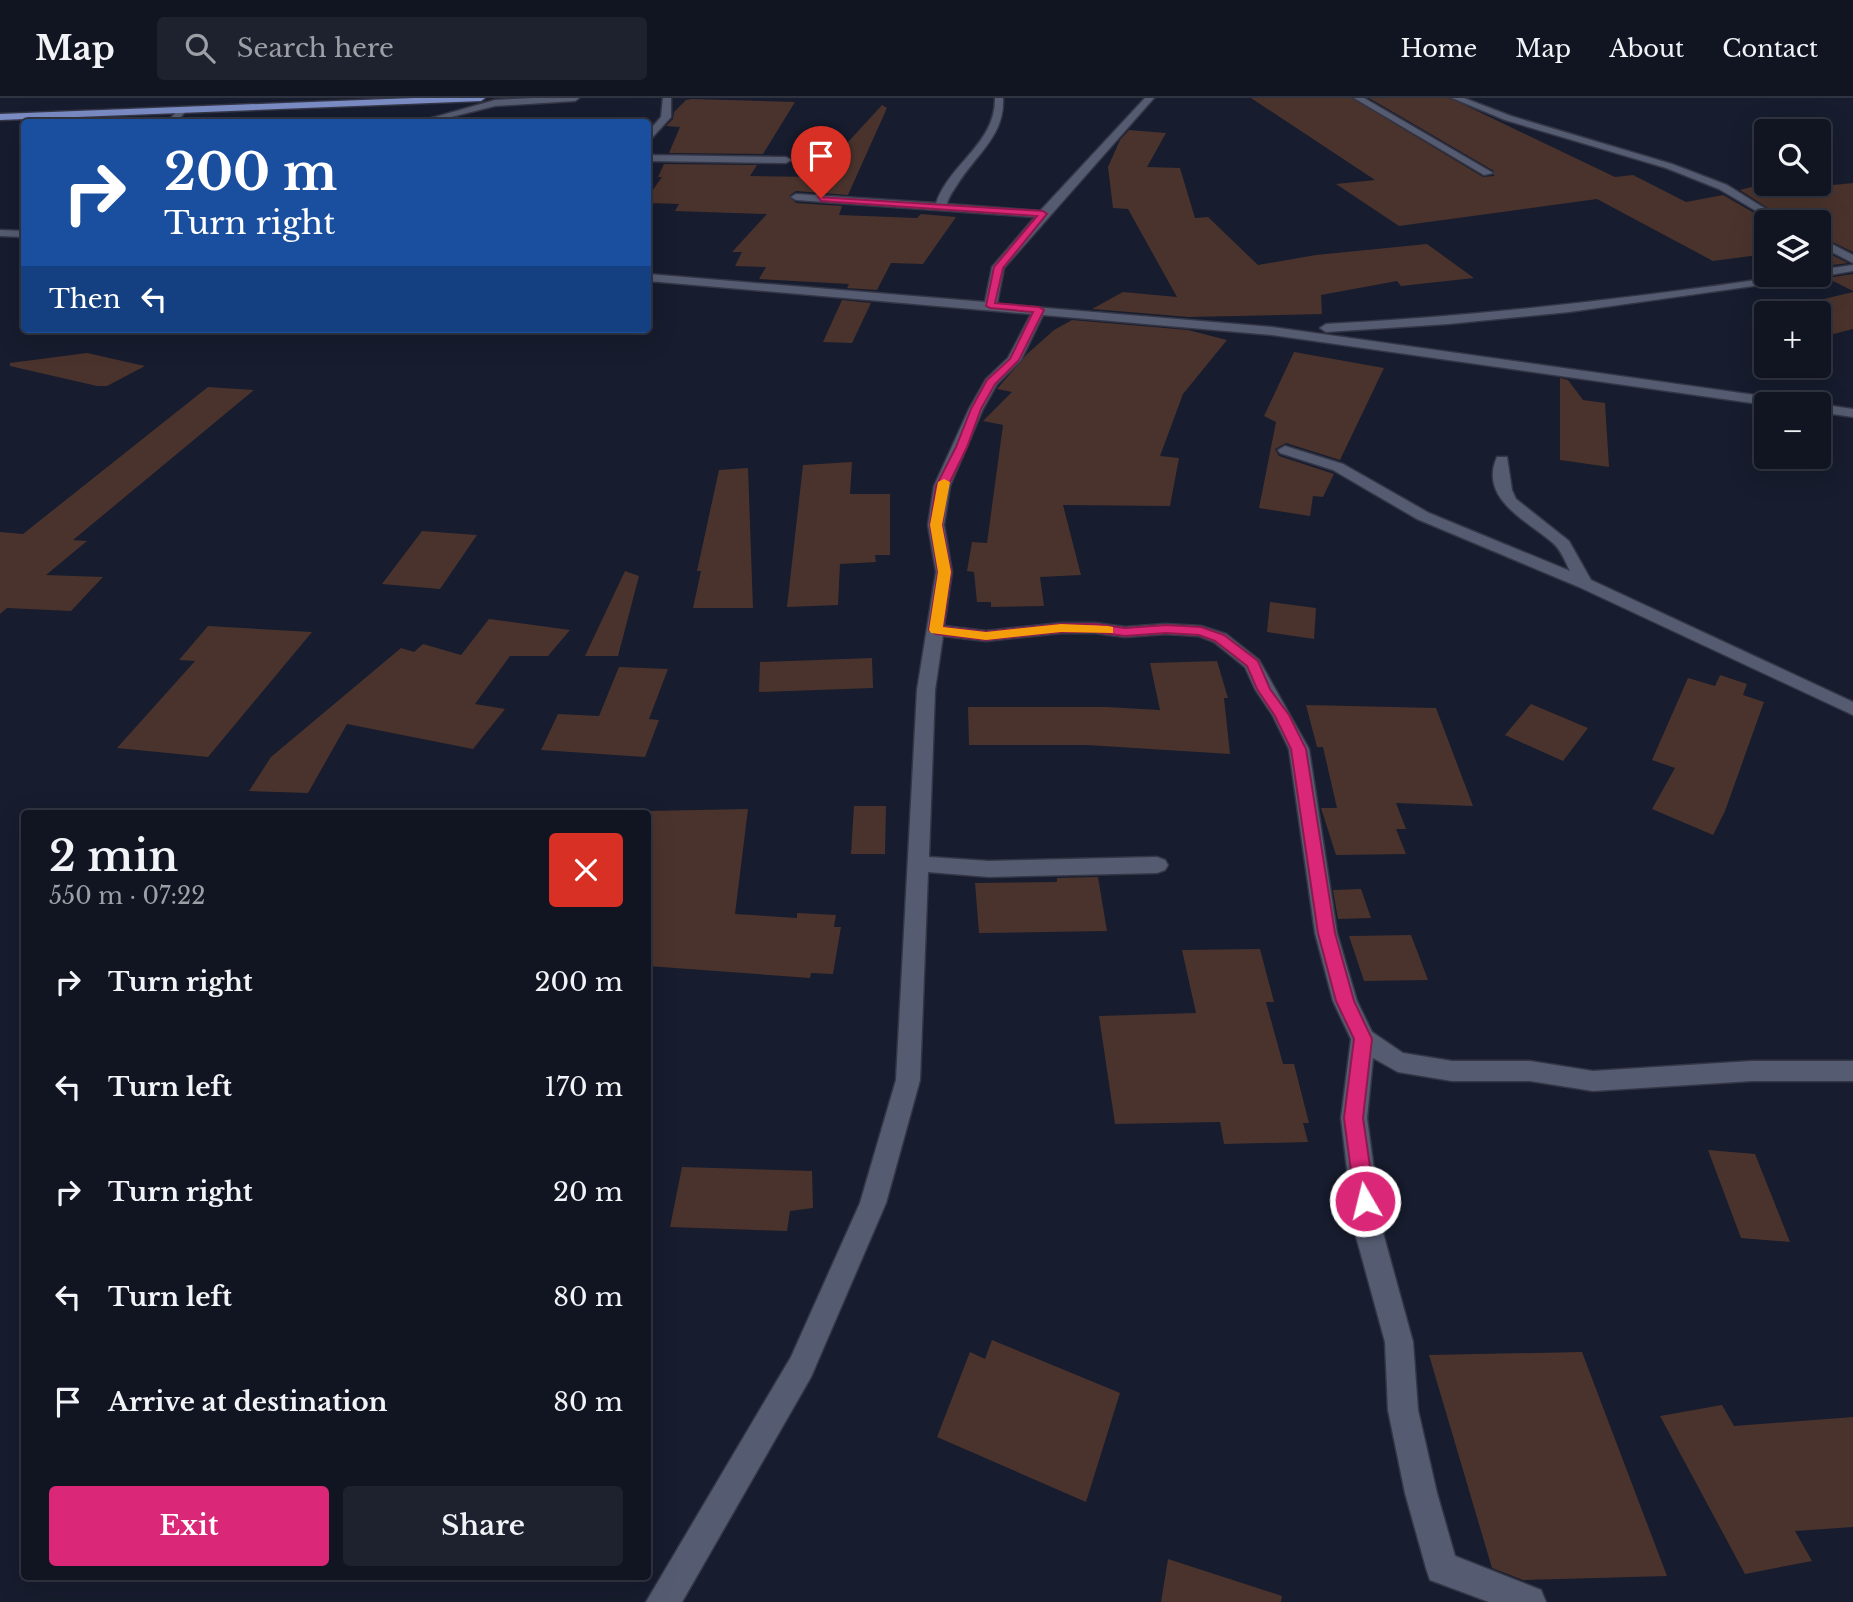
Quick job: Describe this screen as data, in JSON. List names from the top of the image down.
{
  "page": {
    "header": "Map",
    "search": "Search here",
    "nav": [
      "Home",
      "Map",
      "About",
      "Contact"
    ],
    "map_buttons": ["+", "−"],
    "turn": ["200 m", "Turn right"],
    "then": "Then",
    "heading": ["2 min", "550 m · 07:22"],
    "list": [
      {
        "name": "Turn right",
        "value": "200 m"
      },
      {
        "name": "Turn left",
        "value": "170 m"
      },
      {
        "name": "Turn right",
        "value": "20 m"
      },
      {
        "name": "Turn left",
        "value": "80 m"
      },
      {
        "name": "Arrive at destination",
        "value": "80 m"
      }
    ],
    "buttons": ["Exit", "Share"]
  }
}
